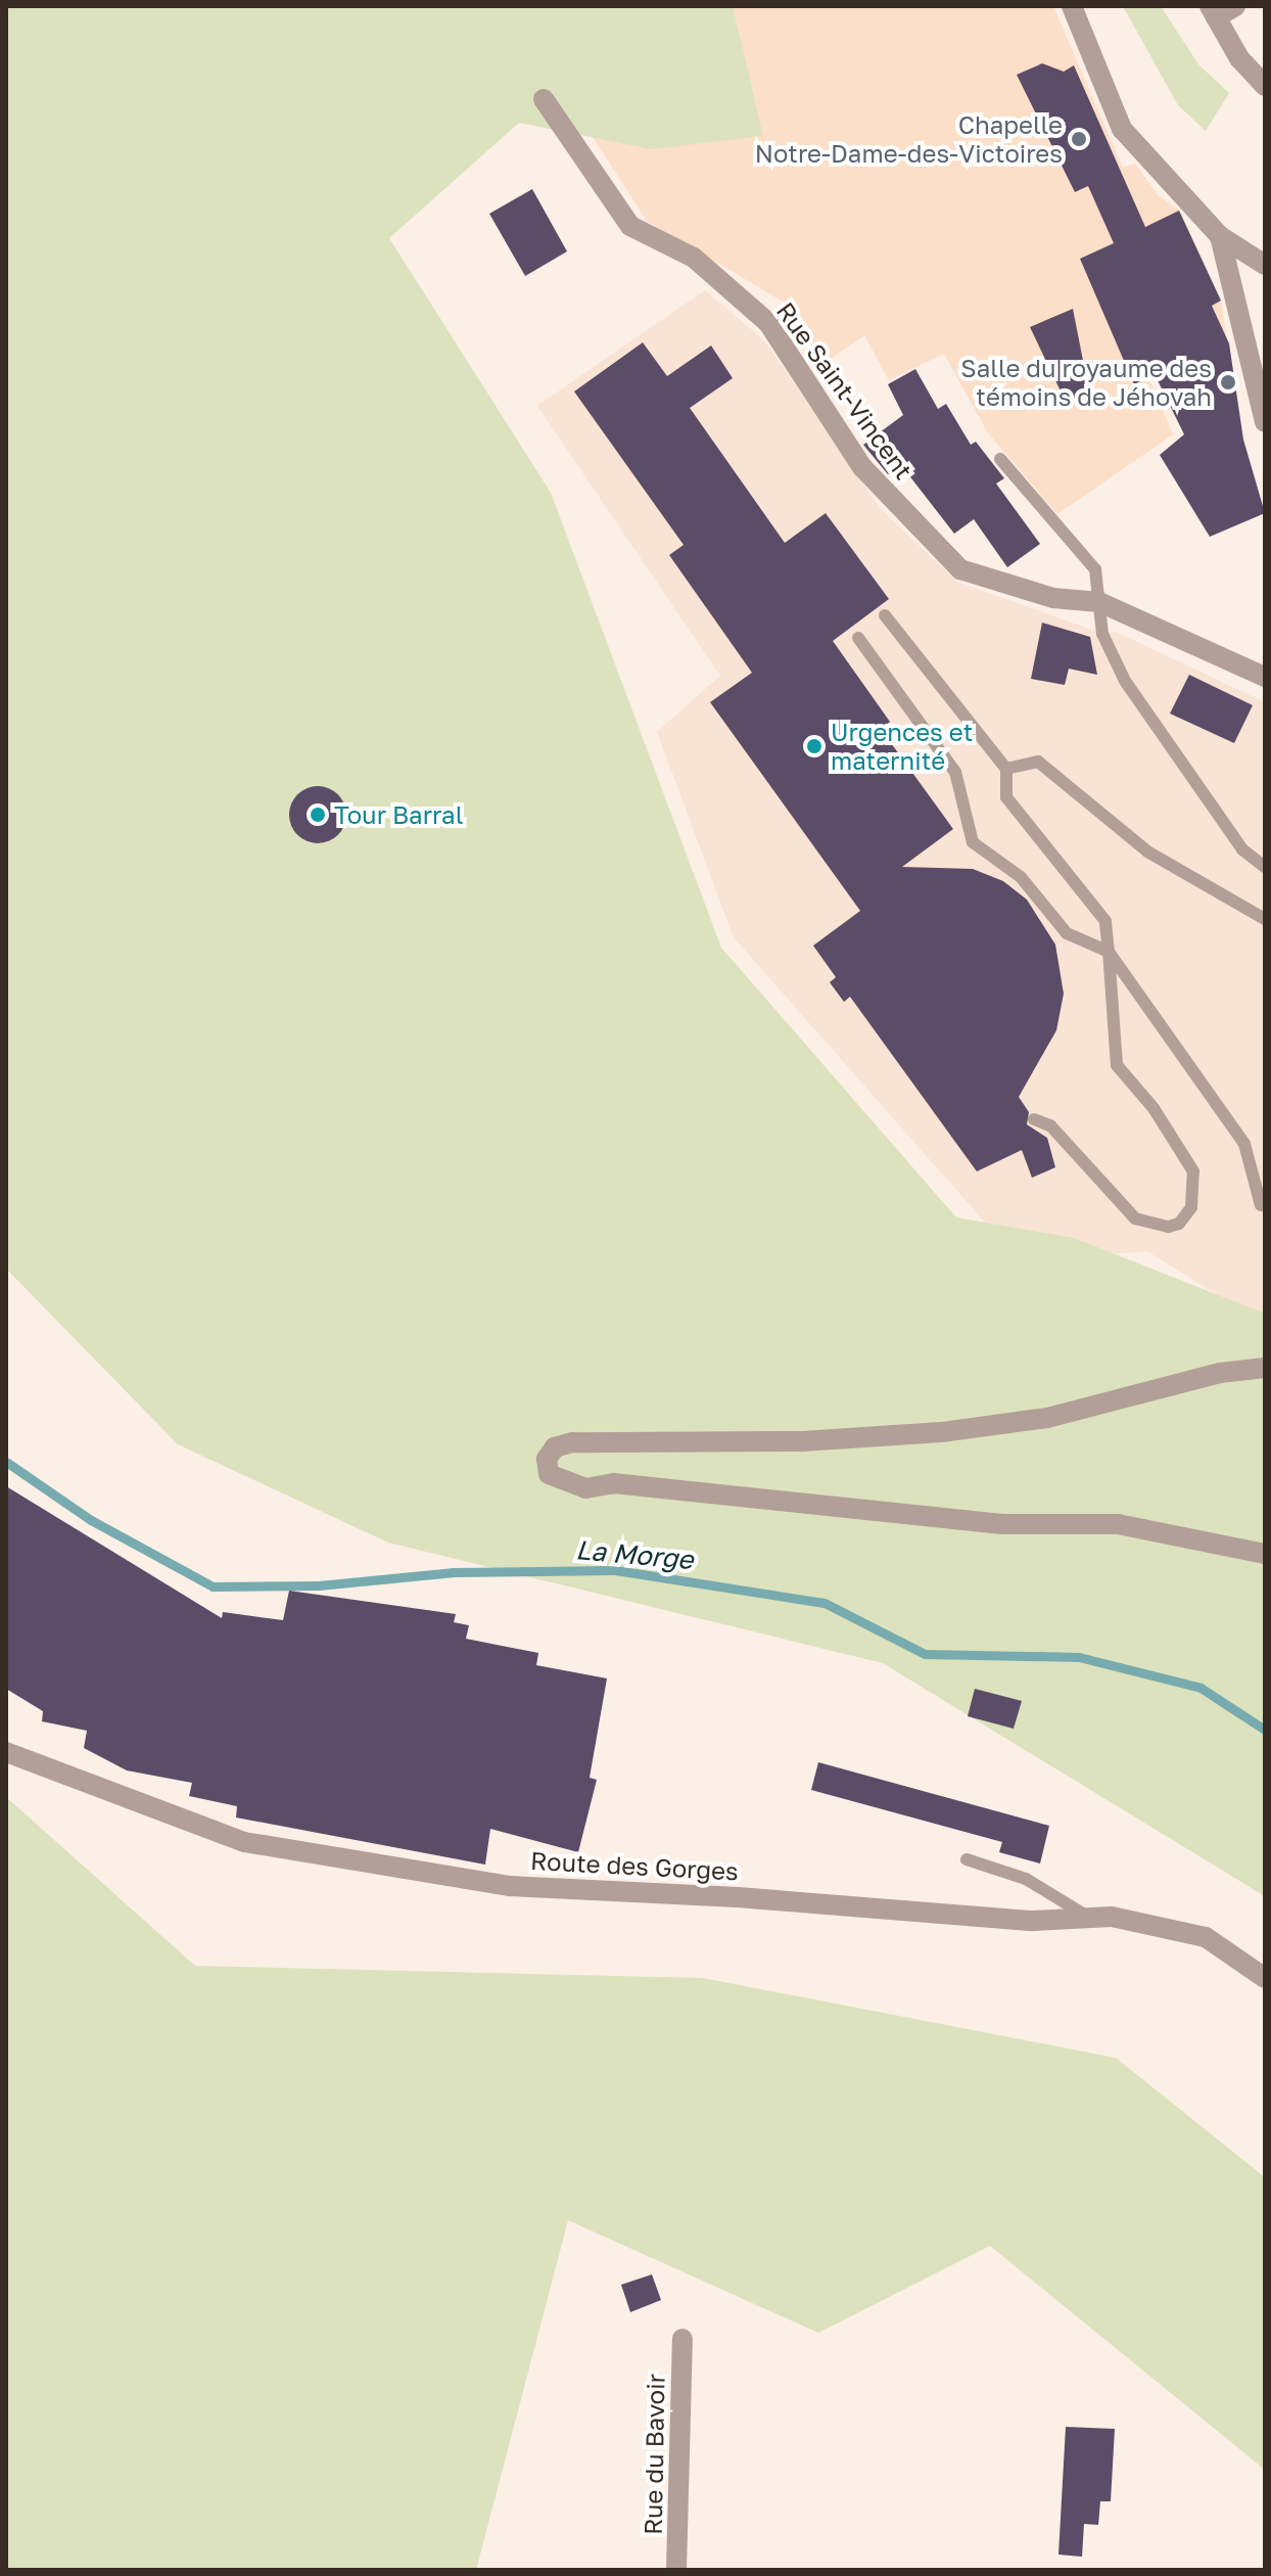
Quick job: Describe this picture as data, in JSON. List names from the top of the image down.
{
  "streets": {
    "street": ["Rue Saint-Vincent", "Route des Gorges", "Rue du Bavoir"]
  },
  "water": ["La Morge"],
  "places": [
    "Chapelle Notre-Dame-des-Victoires",
    "Salle du royaume des témoins de Jéhovah",
    "Urgences et maternité",
    "Tour Barral"
  ]
}
